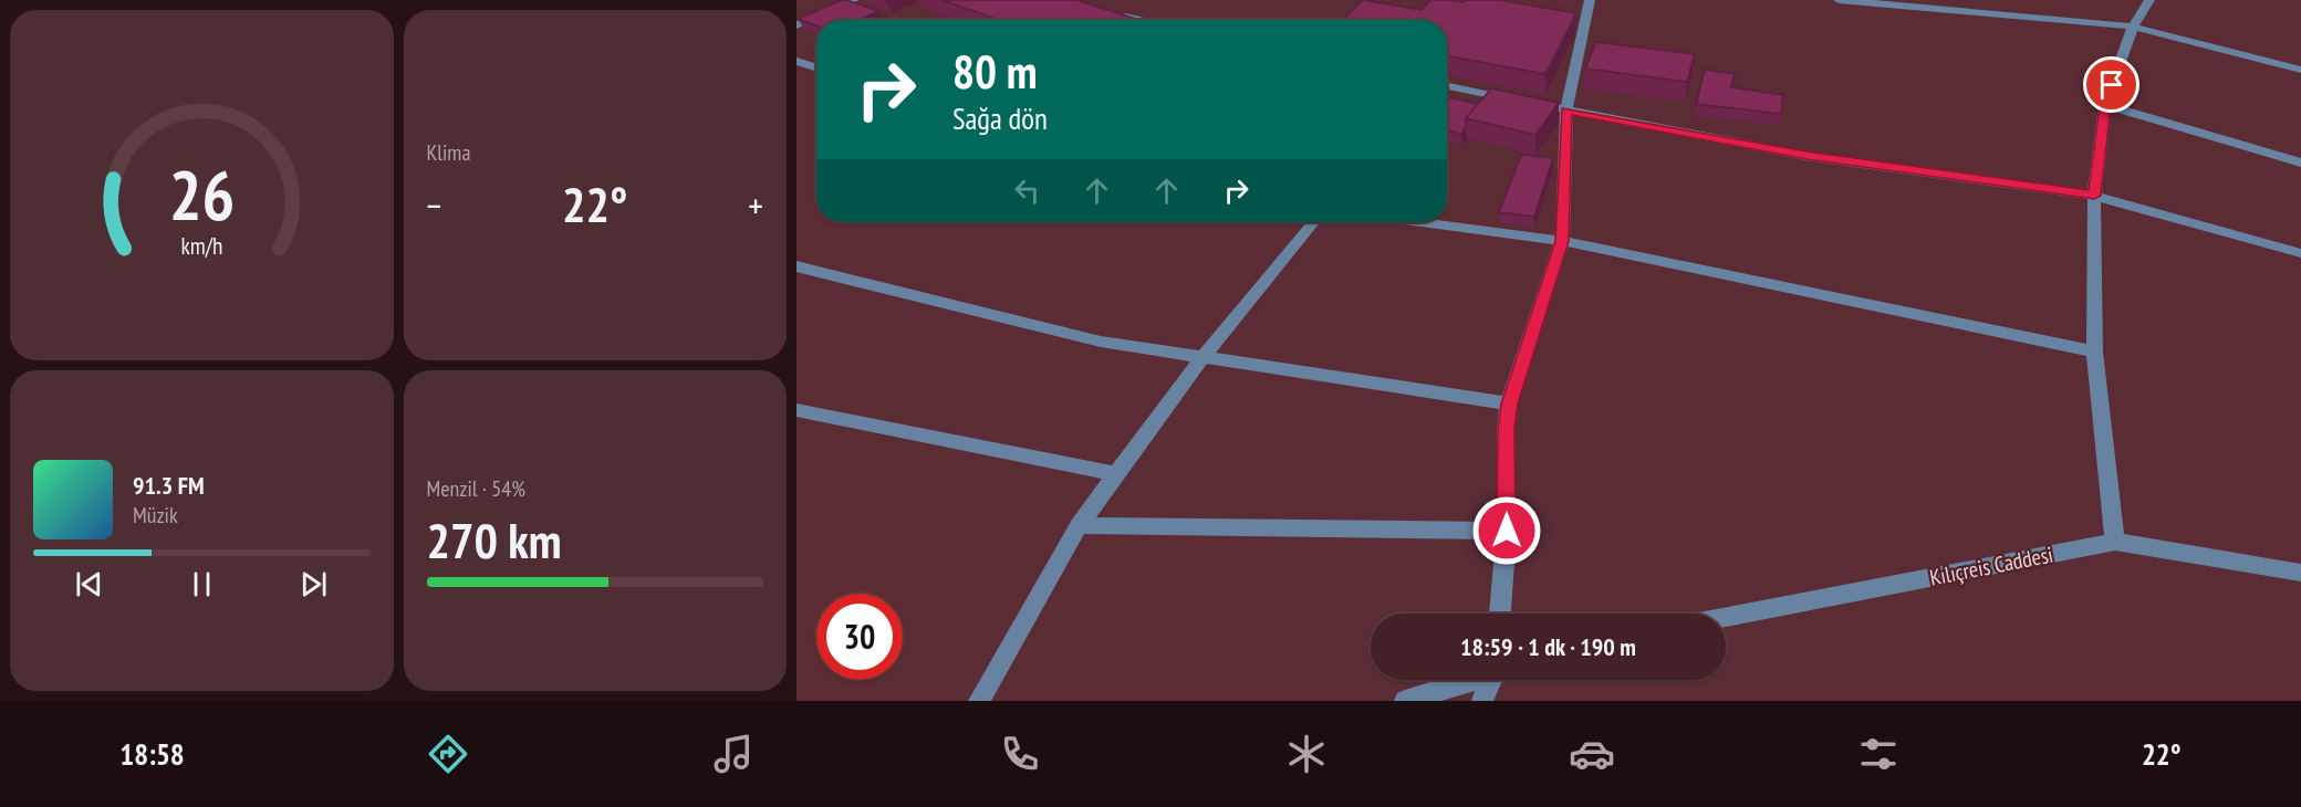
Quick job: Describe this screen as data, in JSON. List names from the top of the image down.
{
  "streets": {
    "street": ["Kılıçreis Caddesi"]
  },
  "page": {
    "tile": [
      "Klima",
      ["Menzil · 54%", "270 km"]
    ],
    "turn": ["80 m", "Sağa dön"],
    "heat": ["−", "22°", "+"],
    "song": ["91.3 FM", "Müzik"],
    "limit": "30",
    "trip": "18:59 · 1 dk · 190 m",
    "tabs": ["18:58", "22°"],
    "gauge": ["26", "km/h"]
  }
}
